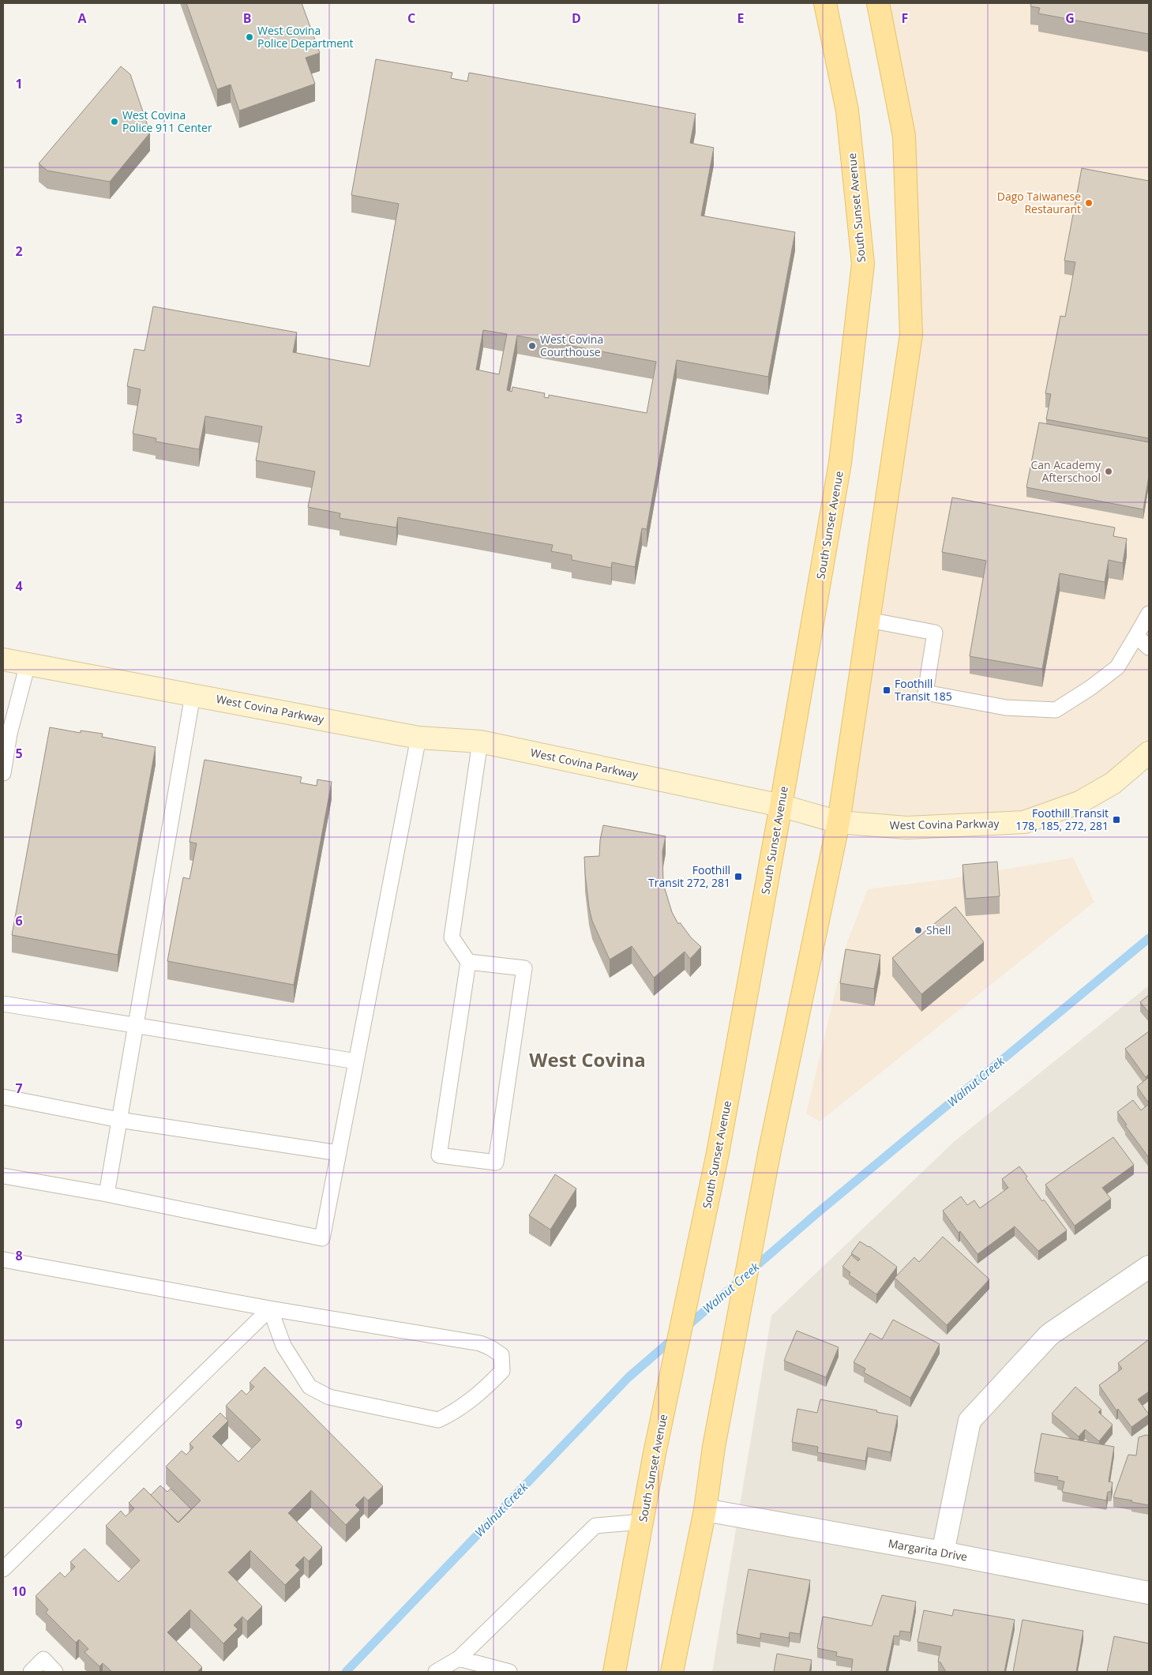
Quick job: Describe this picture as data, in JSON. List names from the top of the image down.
{
  "streets": {
    "main road": ["South Sunset Avenue"],
    "street": ["West Covina Parkway", "Margarita Drive"]
  },
  "crossings": [
    ["South Sunset Avenue", "West Covina Parkway"]
  ],
  "districts": ["West Covina"],
  "water": ["Walnut Creek"],
  "places": {
    "other": [
      "West Covina Police Department",
      "West Covina Police 911 Center",
      "Dago Taiwanese Restaurant",
      "West Covina Courthouse",
      "Can Academy Afterschool",
      "Shell"
    ],
    "transit": ["Foothill Transit 185", "Foothill Transit 178, 185, 272, 281", "Foothill Transit 272, 281"]
  },
  "grid": {
    "columns": [
      "A",
      "B",
      "C",
      "D",
      "E",
      "F",
      "G"
    ],
    "rows": [
      "1",
      "2",
      "3",
      "4",
      "5",
      "6",
      "7",
      "8",
      "9",
      "10"
    ]
  }
}
